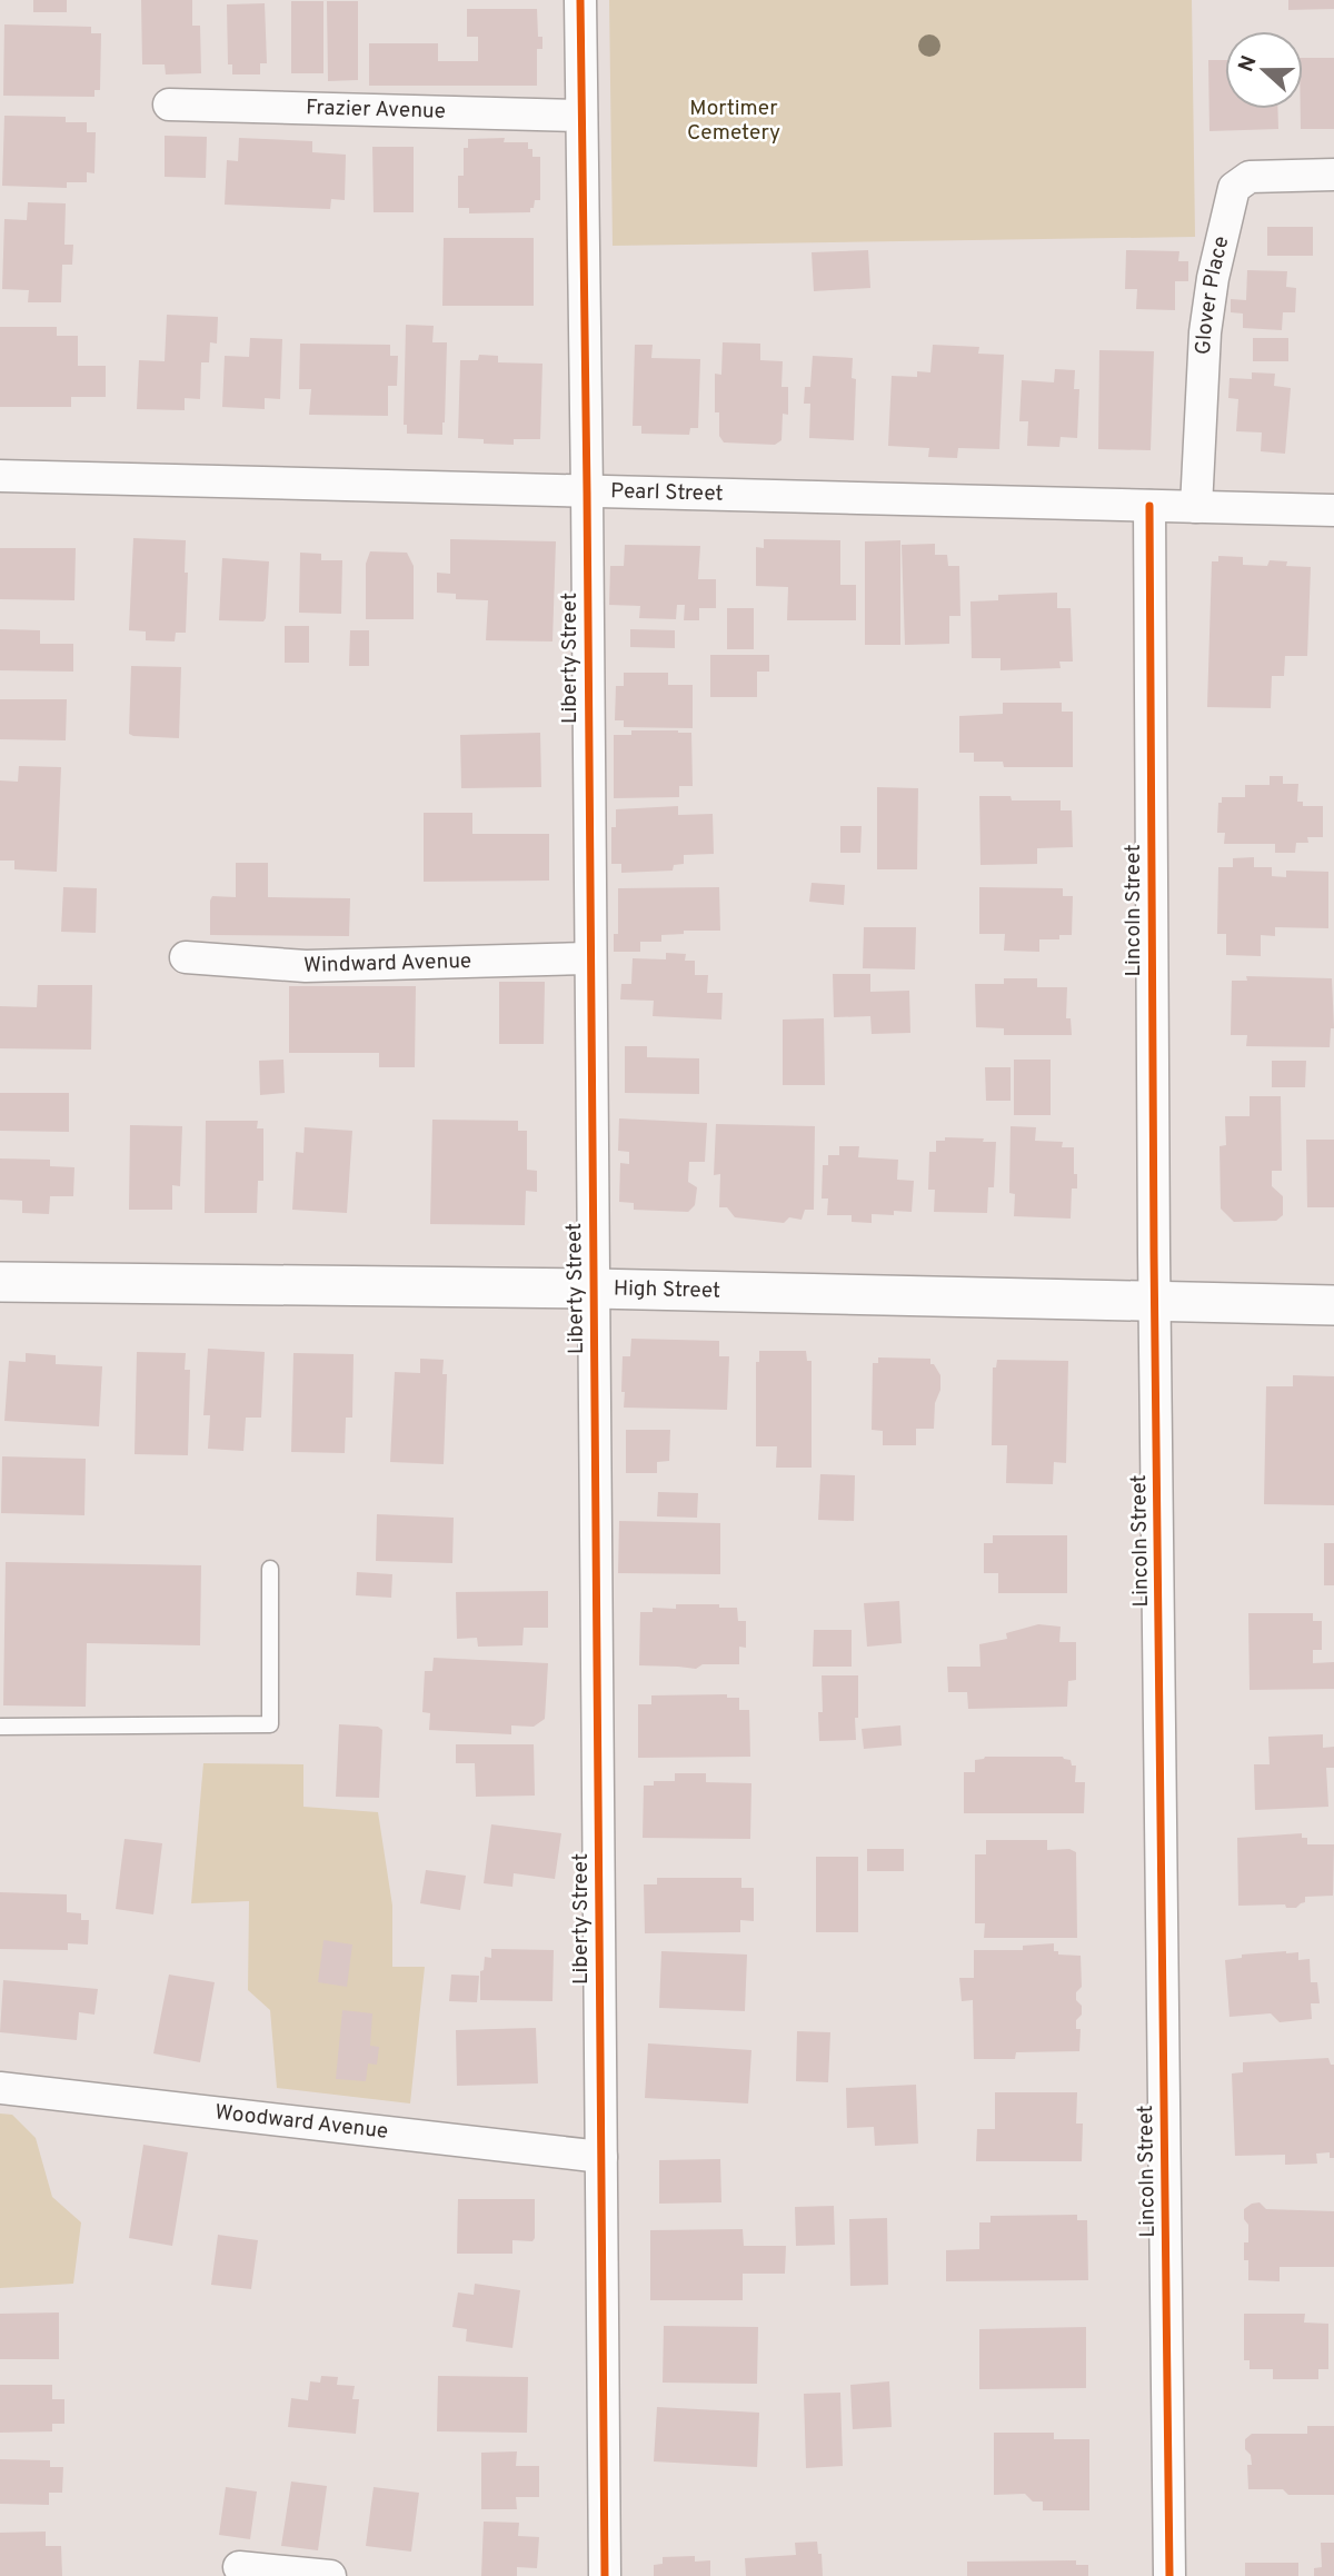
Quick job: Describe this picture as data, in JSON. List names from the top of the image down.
{
  "streets": {
    "street": [
      "Frazier Avenue",
      "Glover Place",
      "Pearl Street",
      "Liberty Street",
      "Lincoln Street",
      "Windward Avenue",
      "High Street",
      "Woodward Avenue"
    ]
  },
  "crossings": [
    ["Frazier Avenue", "Liberty Street"],
    ["Glover Place", "Pearl Street"],
    ["Pearl Street", "Liberty Street"],
    ["Pearl Street", "Lincoln Street"],
    ["Liberty Street", "Windward Avenue"],
    ["Liberty Street", "High Street"],
    ["Liberty Street", "Woodward Avenue"],
    ["Lincoln Street", "High Street"]
  ],
  "parks": ["Mortimer Cemetery"],
  "north": "left"
}
